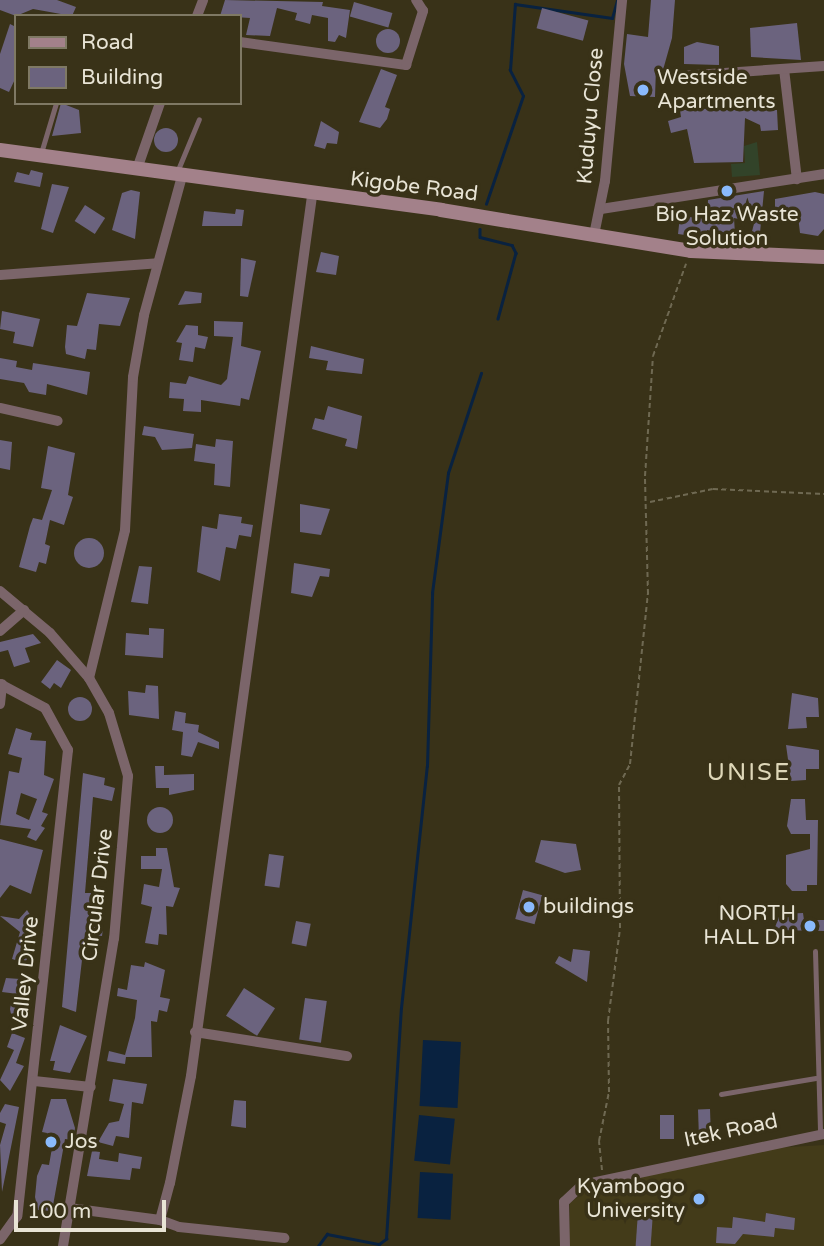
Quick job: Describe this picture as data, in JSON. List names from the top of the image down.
{
  "streets": {
    "street": [
      "Kuduyu Close",
      "Kigobe Road",
      "Circular Drive",
      "Valley Drive",
      "Itek Road"
    ]
  },
  "crossings": [
    ["Kuduyu Close", "Kigobe Road"]
  ],
  "districts": ["UNISE"],
  "places": [
    "Westside Apartments",
    "Bio Haz Waste Solution",
    "buildings",
    "NORTH HALL DH",
    "Jos",
    "Kyambogo University"
  ],
  "legend": ["Road", "Building"],
  "scale_bar": "100 m"
}
